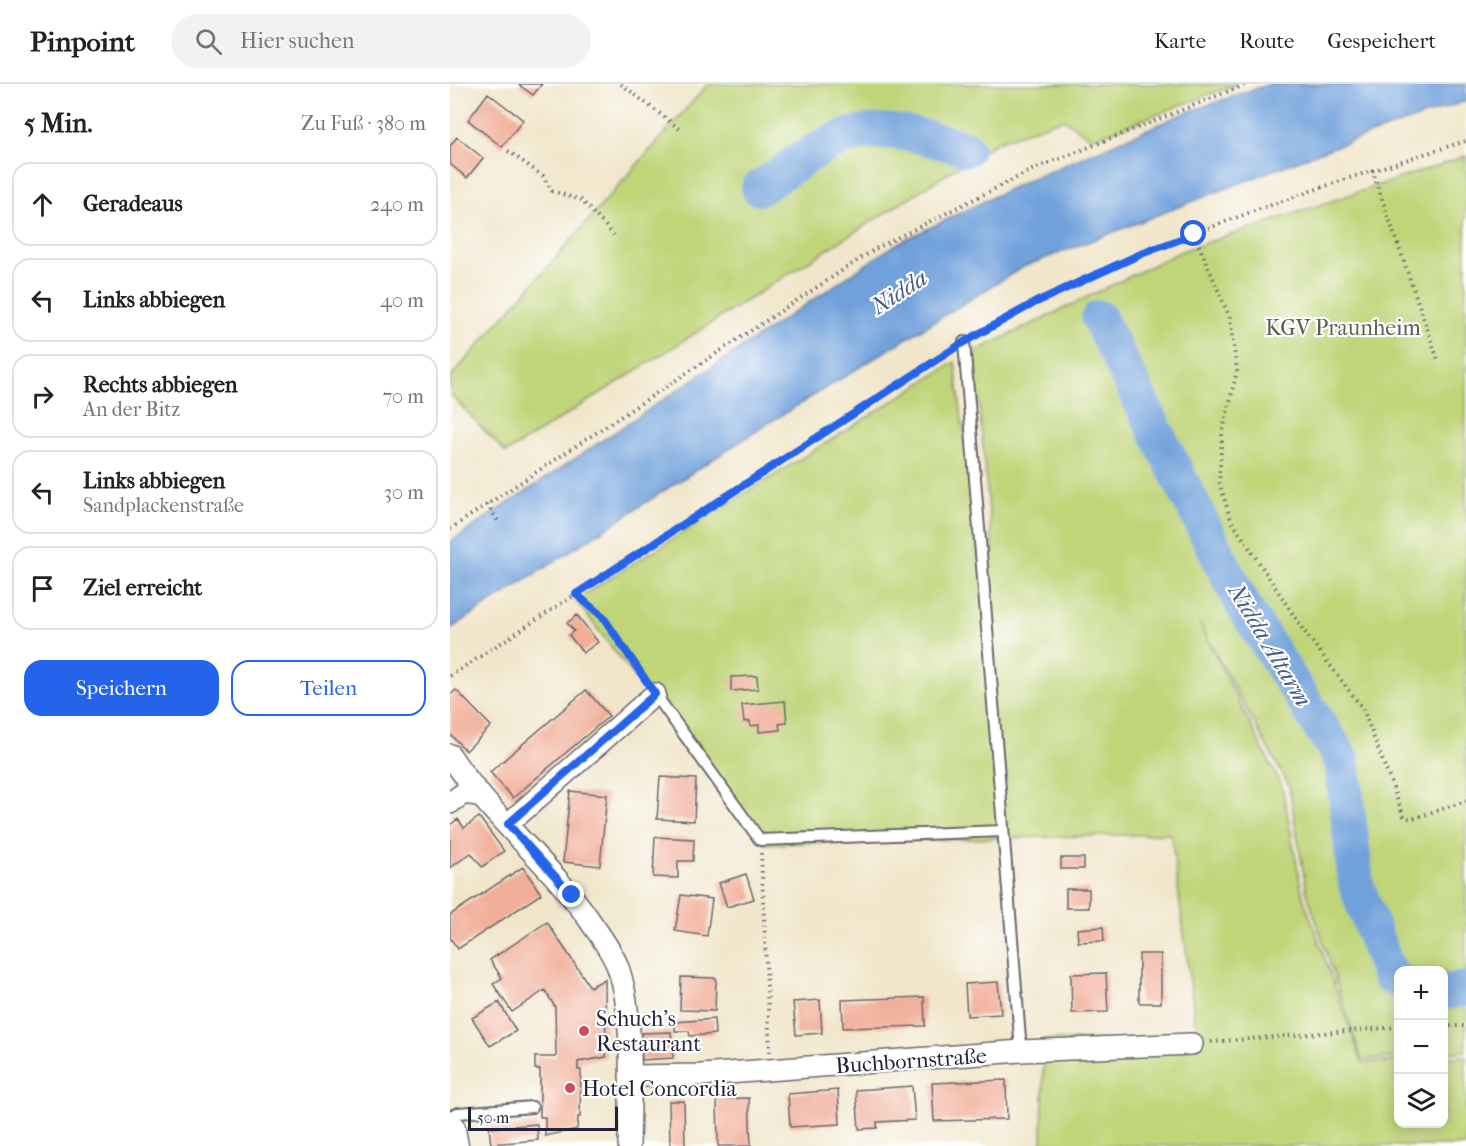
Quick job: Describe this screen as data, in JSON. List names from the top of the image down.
{
  "streets": {
    "street": ["Buchbornstraße"]
  },
  "water": ["Nidda", "Nidda Altarm"],
  "parks": ["KGV Praunheim"],
  "places": ["Schuch's Restaurant", "Hotel Concordia"],
  "scale_bar": "50 m",
  "page": {
    "header": "Pinpoint",
    "search": "Hier suchen",
    "nav": ["Karte", "Route", "Gespeichert"],
    "heading": ["5 Min.", "Zu Fuß · 380 m"],
    "list": [
      ["Geradeaus", "240 m"],
      ["Links abbiegen", "40 m"],
      ["Rechts abbiegen", "An der Bitz", "70 m"],
      ["Links abbiegen", "Sandplackenstraße", "30 m"],
      "Ziel erreicht"
    ],
    "buttons": ["Speichern", "Teilen"],
    "map_buttons": ["+", "−"],
    "scale": "50 m"
  }
}
